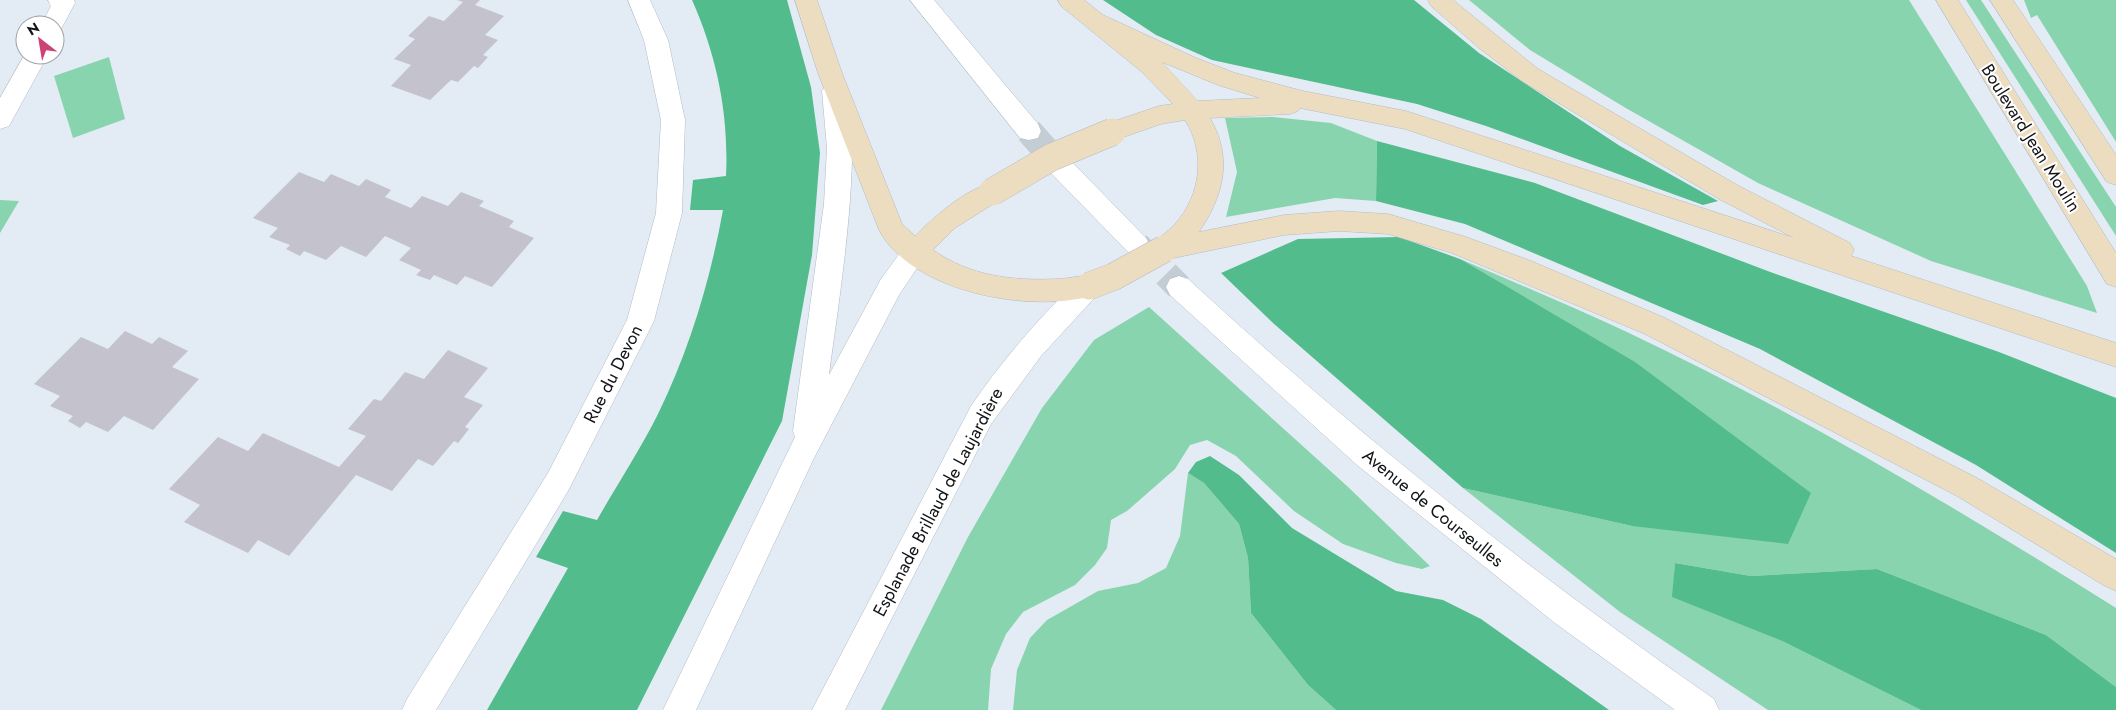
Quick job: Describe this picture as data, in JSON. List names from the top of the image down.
{
  "streets": {
    "main road": ["Boulevard Jean Moulin"],
    "street": ["Rue du Devon", "Esplanade Brillaud de Laujardière", "Avenue de Courseulles"]
  },
  "north": "top left"
}
